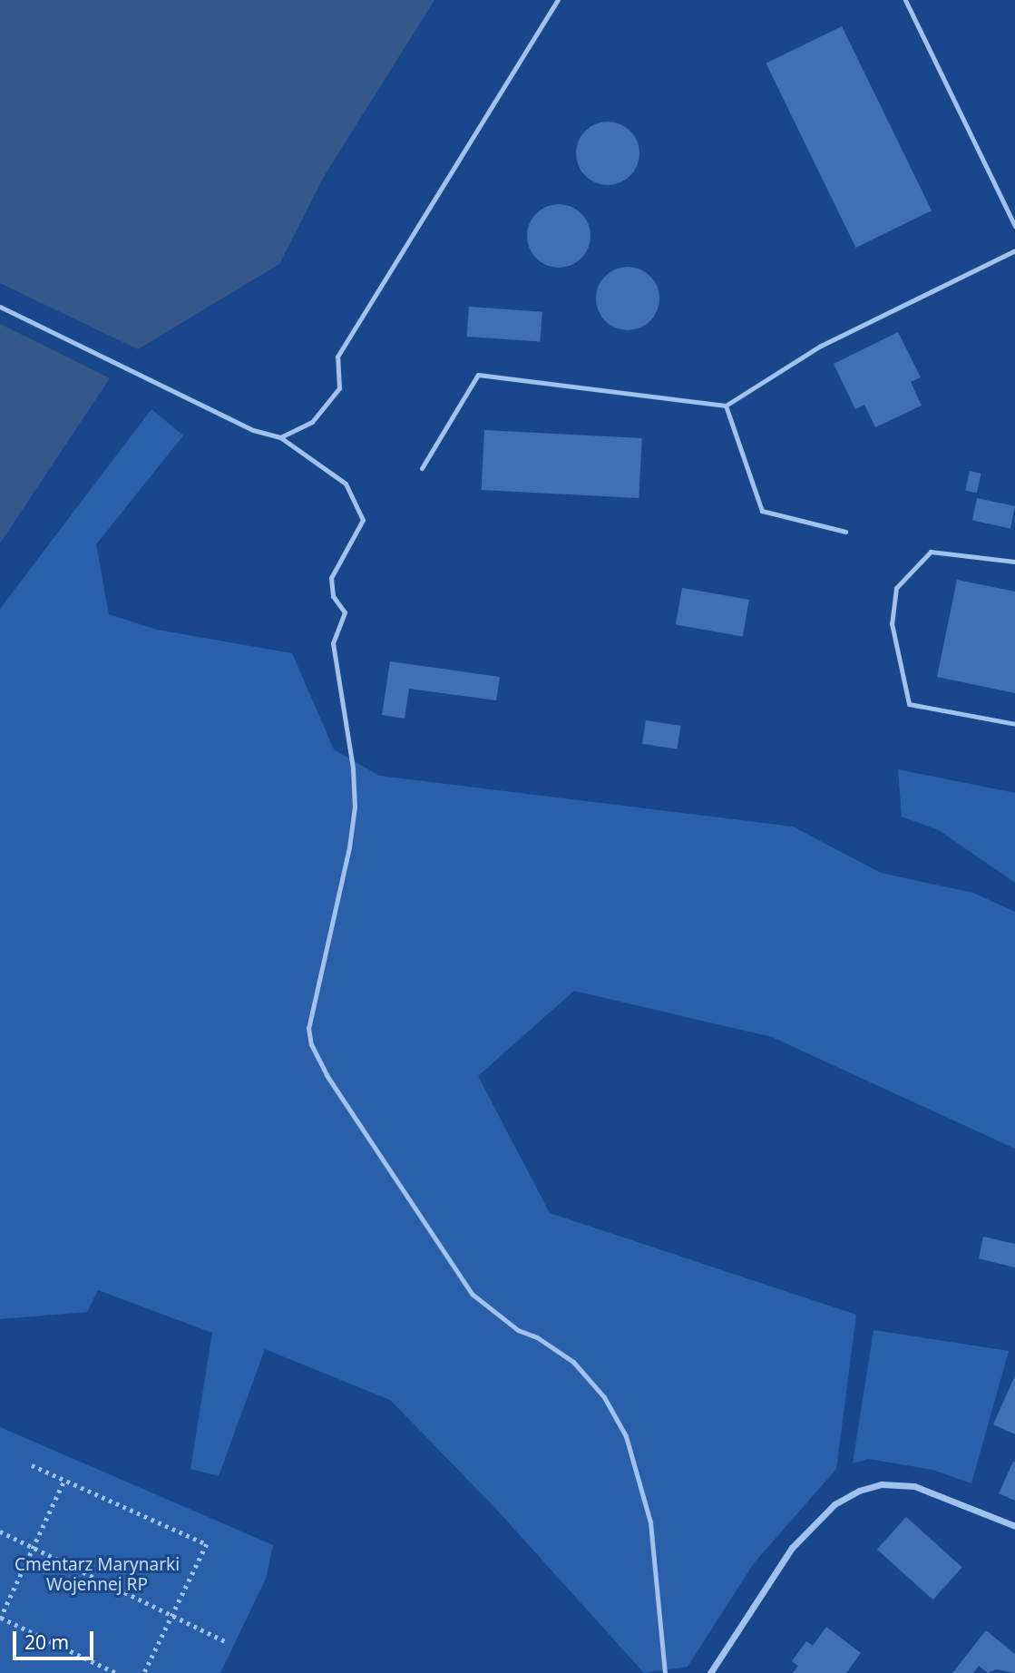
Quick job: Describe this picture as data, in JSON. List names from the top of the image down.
{
  "parks": ["Cmentarz Marynarki Wojennej RP"],
  "scale_bar": "20 m"
}
